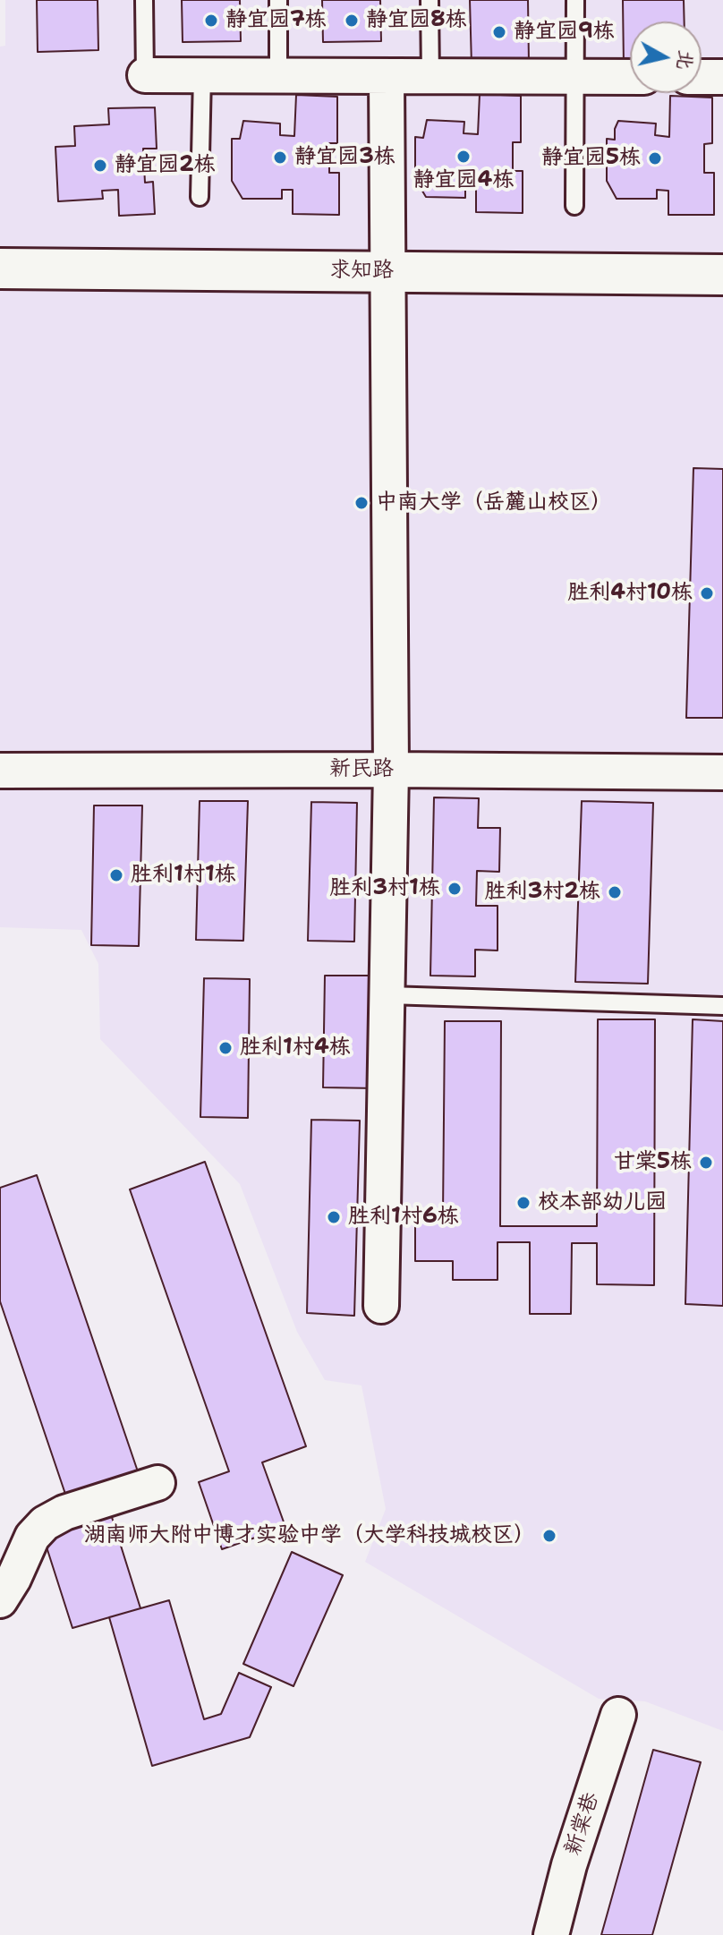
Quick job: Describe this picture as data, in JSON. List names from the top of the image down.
{
  "streets": {
    "street": ["求知路", "新民路", "新棠巷"]
  },
  "places": [
    "静宜园7栋",
    "静宜园8栋",
    "静宜园9栋",
    "静宜园4栋",
    "静宜园3栋",
    "静宜园5栋",
    "静宜园2栋",
    "中南大学（岳麓山校区）",
    "胜利4村10栋",
    "胜利1村1栋",
    "胜利3村1栋",
    "胜利3村2栋",
    "胜利1村4栋",
    "甘棠5栋",
    "校本部幼儿园",
    "胜利1村6栋",
    "湖南师大附中博才实验中学（大学科技城校区）"
  ],
  "north": "right"
}
